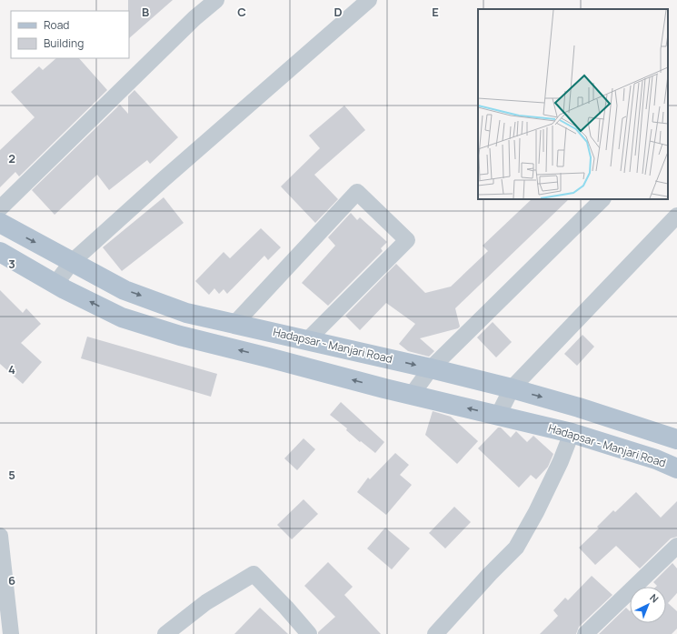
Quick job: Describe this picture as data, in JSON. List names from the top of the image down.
{
  "streets": {
    "main road": ["Hadapsar - Manjari Road"]
  },
  "legend": ["Road", "Building"],
  "north": "top right",
  "grid": {
    "columns": [
      "B",
      "C",
      "D",
      "E"
    ],
    "rows": [
      "2",
      "3",
      "4",
      "5",
      "6"
    ]
  }
}
